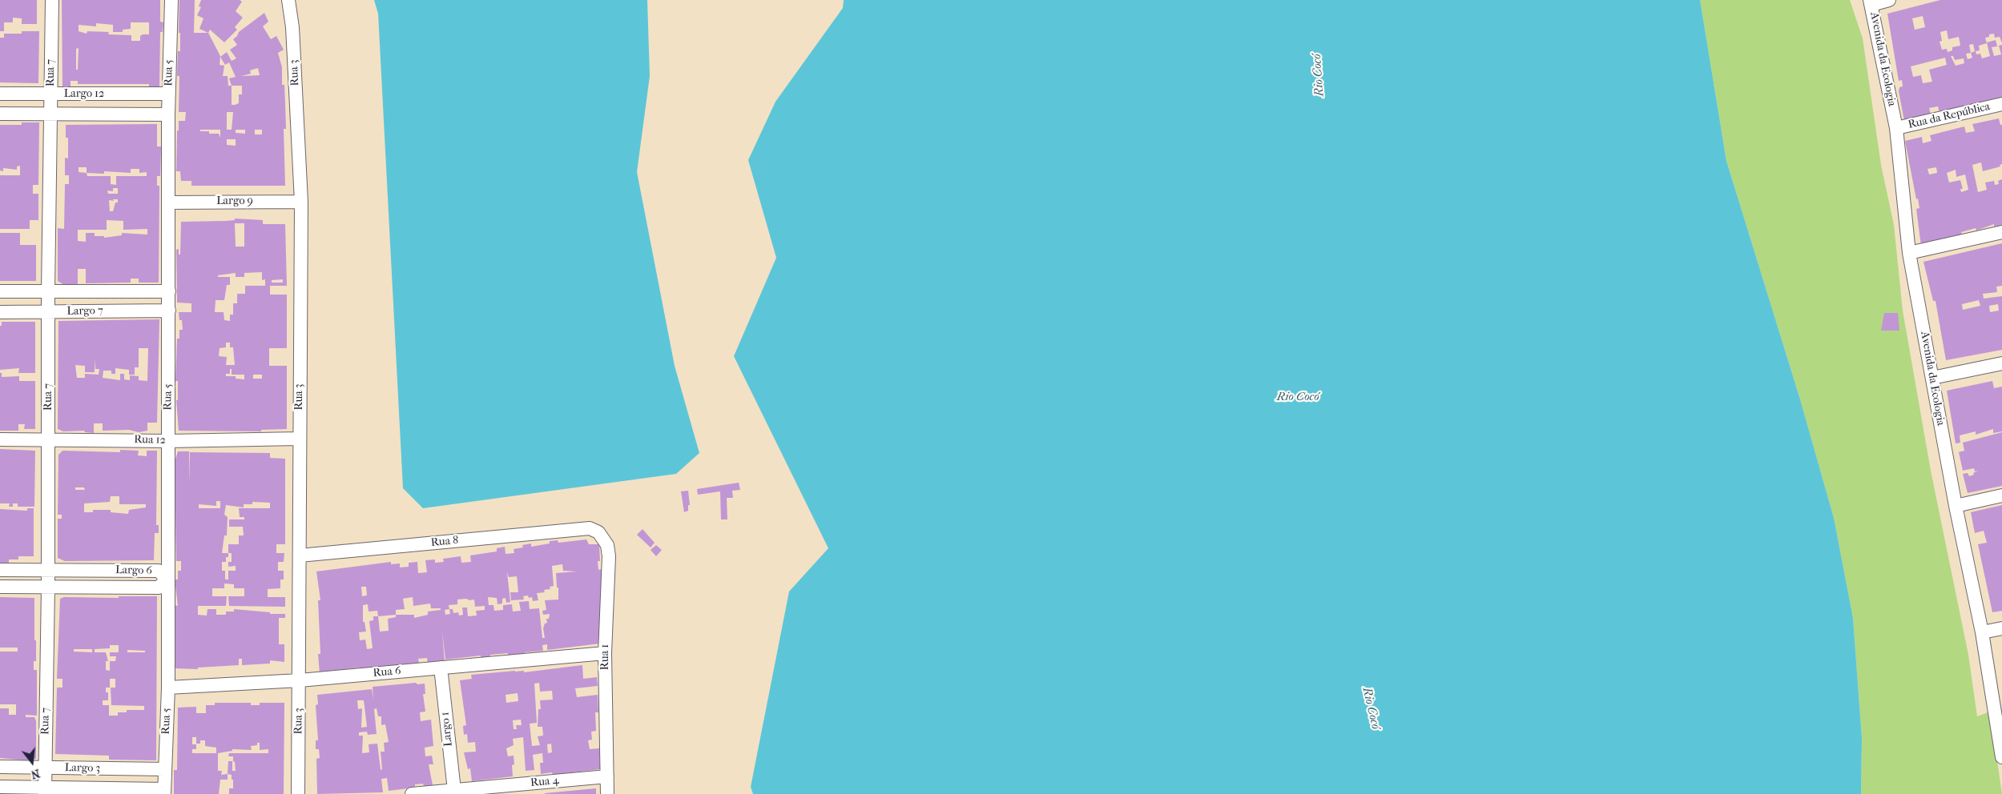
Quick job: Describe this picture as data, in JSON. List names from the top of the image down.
{
  "streets": {
    "street": [
      "Avenida da Ecologia",
      "Rua 7",
      "Rua 5",
      "Rua 3",
      "Largo 12",
      "Rua da República",
      "Largo 9",
      "Largo 7",
      "Rua 12",
      "Rua 8",
      "Largo 6",
      "Rua 1",
      "Rua 6",
      "Largo 1",
      "Largo 3",
      "Rua 4"
    ]
  },
  "crossings": [
    ["Avenida da Ecologia", "Rua da República"],
    ["Rua 7", "Largo 12"],
    ["Rua 7", "Largo 7"],
    ["Rua 7", "Rua 12"],
    ["Rua 7", "Largo 6"],
    ["Rua 7", "Largo 3"],
    ["Rua 5", "Largo 12"],
    ["Rua 5", "Largo 9"],
    ["Rua 5", "Largo 7"],
    ["Rua 5", "Rua 12"],
    ["Rua 5", "Largo 6"],
    ["Rua 5", "Rua 6"],
    ["Rua 5", "Largo 3"],
    ["Rua 3", "Largo 9"],
    ["Rua 3", "Rua 12"],
    ["Rua 3", "Rua 8"],
    ["Rua 3", "Rua 6"],
    ["Rua 8", "Rua 1"],
    ["Rua 1", "Rua 6"],
    ["Rua 1", "Rua 4"],
    ["Rua 6", "Largo 1"],
    ["Largo 1", "Rua 4"]
  ],
  "water": ["Rio Cocó"],
  "north": "bottom"
}
